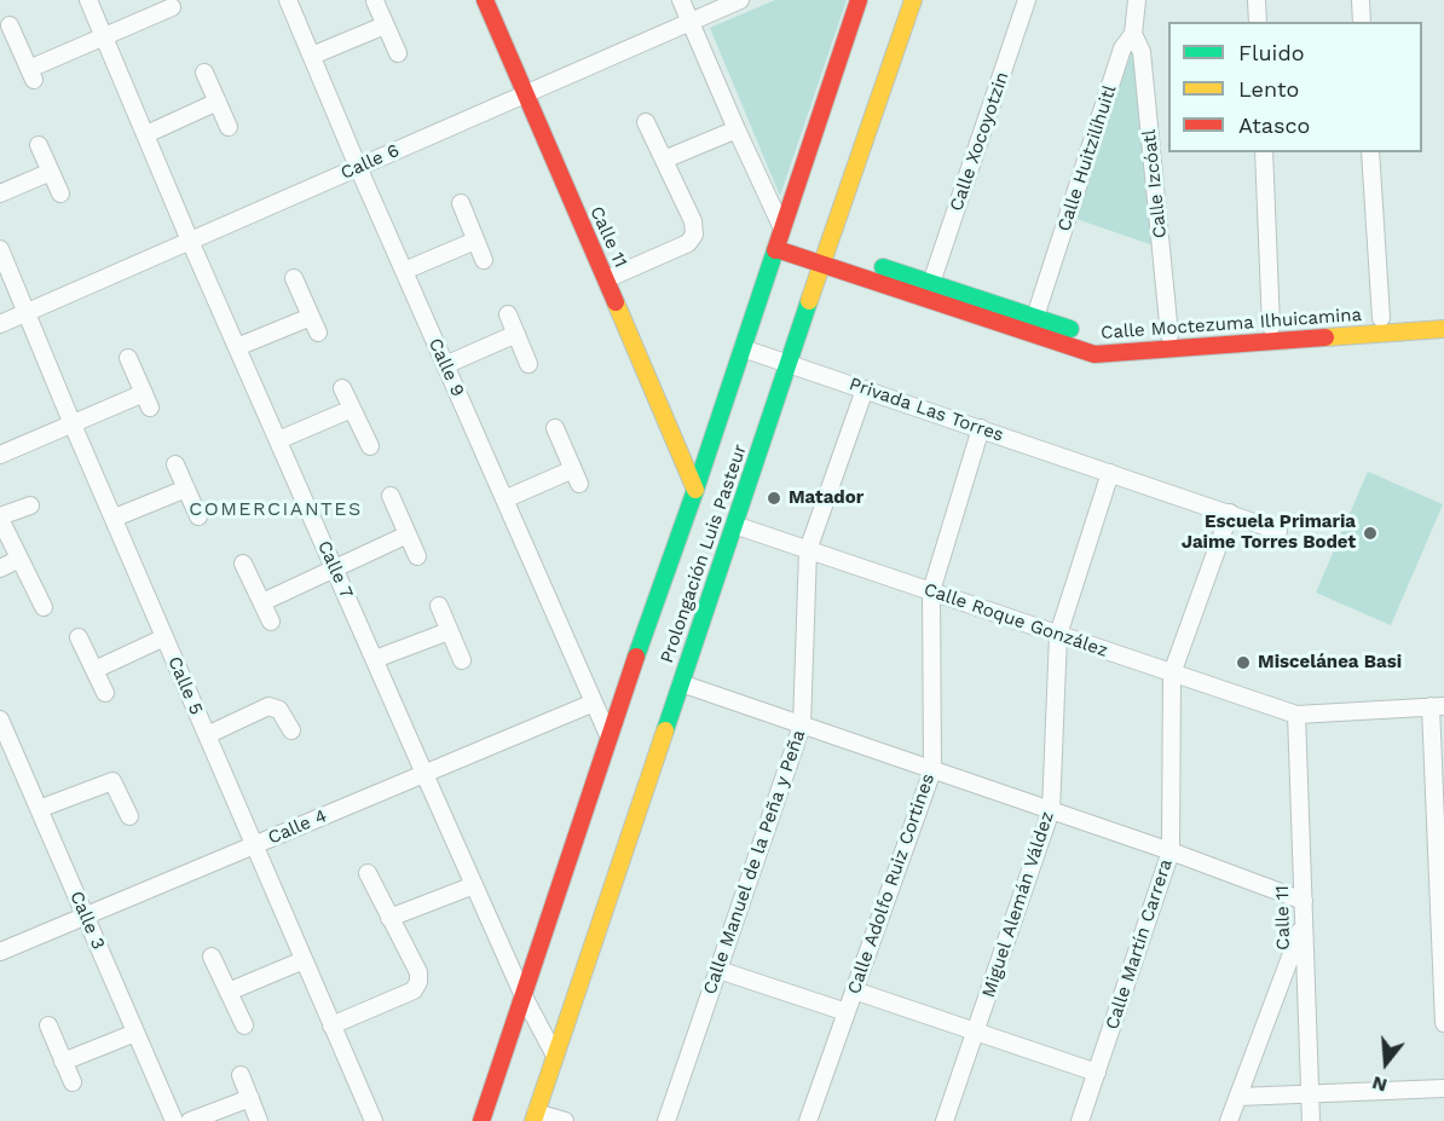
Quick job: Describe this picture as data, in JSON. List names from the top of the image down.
{
  "streets": {
    "main road": ["Calle 11", "Calle Moctezuma Ilhuicamina", "Prolongación Luis Pasteur"],
    "street": [
      "Calle Xocoyotzin",
      "Calle Huitzilíhuitl",
      "Calle 6",
      "Calle Izcóatl",
      "Calle 9",
      "Privada Las Torres",
      "Calle 7",
      "Calle Roque González",
      "Calle 5",
      "Calle 4",
      "Calle Manuel de la Peña y Peña",
      "Calle Adolfo Ruiz Cortines",
      "Miguel Alemán Váldez",
      "Calle 3",
      "Calle Martín Carrera"
    ]
  },
  "crossings": [
    ["Calle Xocoyotzin", "Calle Moctezuma Ilhuicamina"],
    ["Calle Huitzilíhuitl", "Calle Izcóatl"],
    ["Calle Huitzilíhuitl", "Calle Moctezuma Ilhuicamina"],
    ["Calle 6", "Calle 11"],
    ["Calle 6", "Calle 9"],
    ["Calle 6", "Calle 7"],
    ["Calle 6", "Calle 5"],
    ["Calle Izcóatl", "Calle Moctezuma Ilhuicamina"],
    ["Calle 11", "Prolongación Luis Pasteur"],
    ["Calle 11", "Calle Roque González"],
    ["Calle Moctezuma Ilhuicamina", "Prolongación Luis Pasteur"],
    ["Calle 9", "Prolongación Luis Pasteur"],
    ["Calle 9", "Calle 4"],
    ["Privada Las Torres", "Prolongación Luis Pasteur"],
    ["Privada Las Torres", "Calle Manuel de la Peña y Peña"],
    ["Privada Las Torres", "Calle Adolfo Ruiz Cortines"],
    ["Privada Las Torres", "Miguel Alemán Váldez"],
    ["Privada Las Torres", "Calle Martín Carrera"],
    ["Prolongación Luis Pasteur", "Calle 7"],
    ["Prolongación Luis Pasteur", "Calle Roque González"],
    ["Calle 7", "Calle 4"],
    ["Calle Roque González", "Calle Manuel de la Peña y Peña"],
    ["Calle Roque González", "Calle Adolfo Ruiz Cortines"],
    ["Calle Roque González", "Miguel Alemán Váldez"],
    ["Calle Roque González", "Calle Martín Carrera"],
    ["Calle 5", "Calle 4"],
    ["Calle 4", "Calle 3"]
  ],
  "districts": ["COMERCIANTES"],
  "places": ["Matador", "Escuela Primaria Jaime Torres Bodet", "Miscelánea Basi"],
  "legend": ["Fluido", "Lento", "Atasco"],
  "north": "bottom"
}
